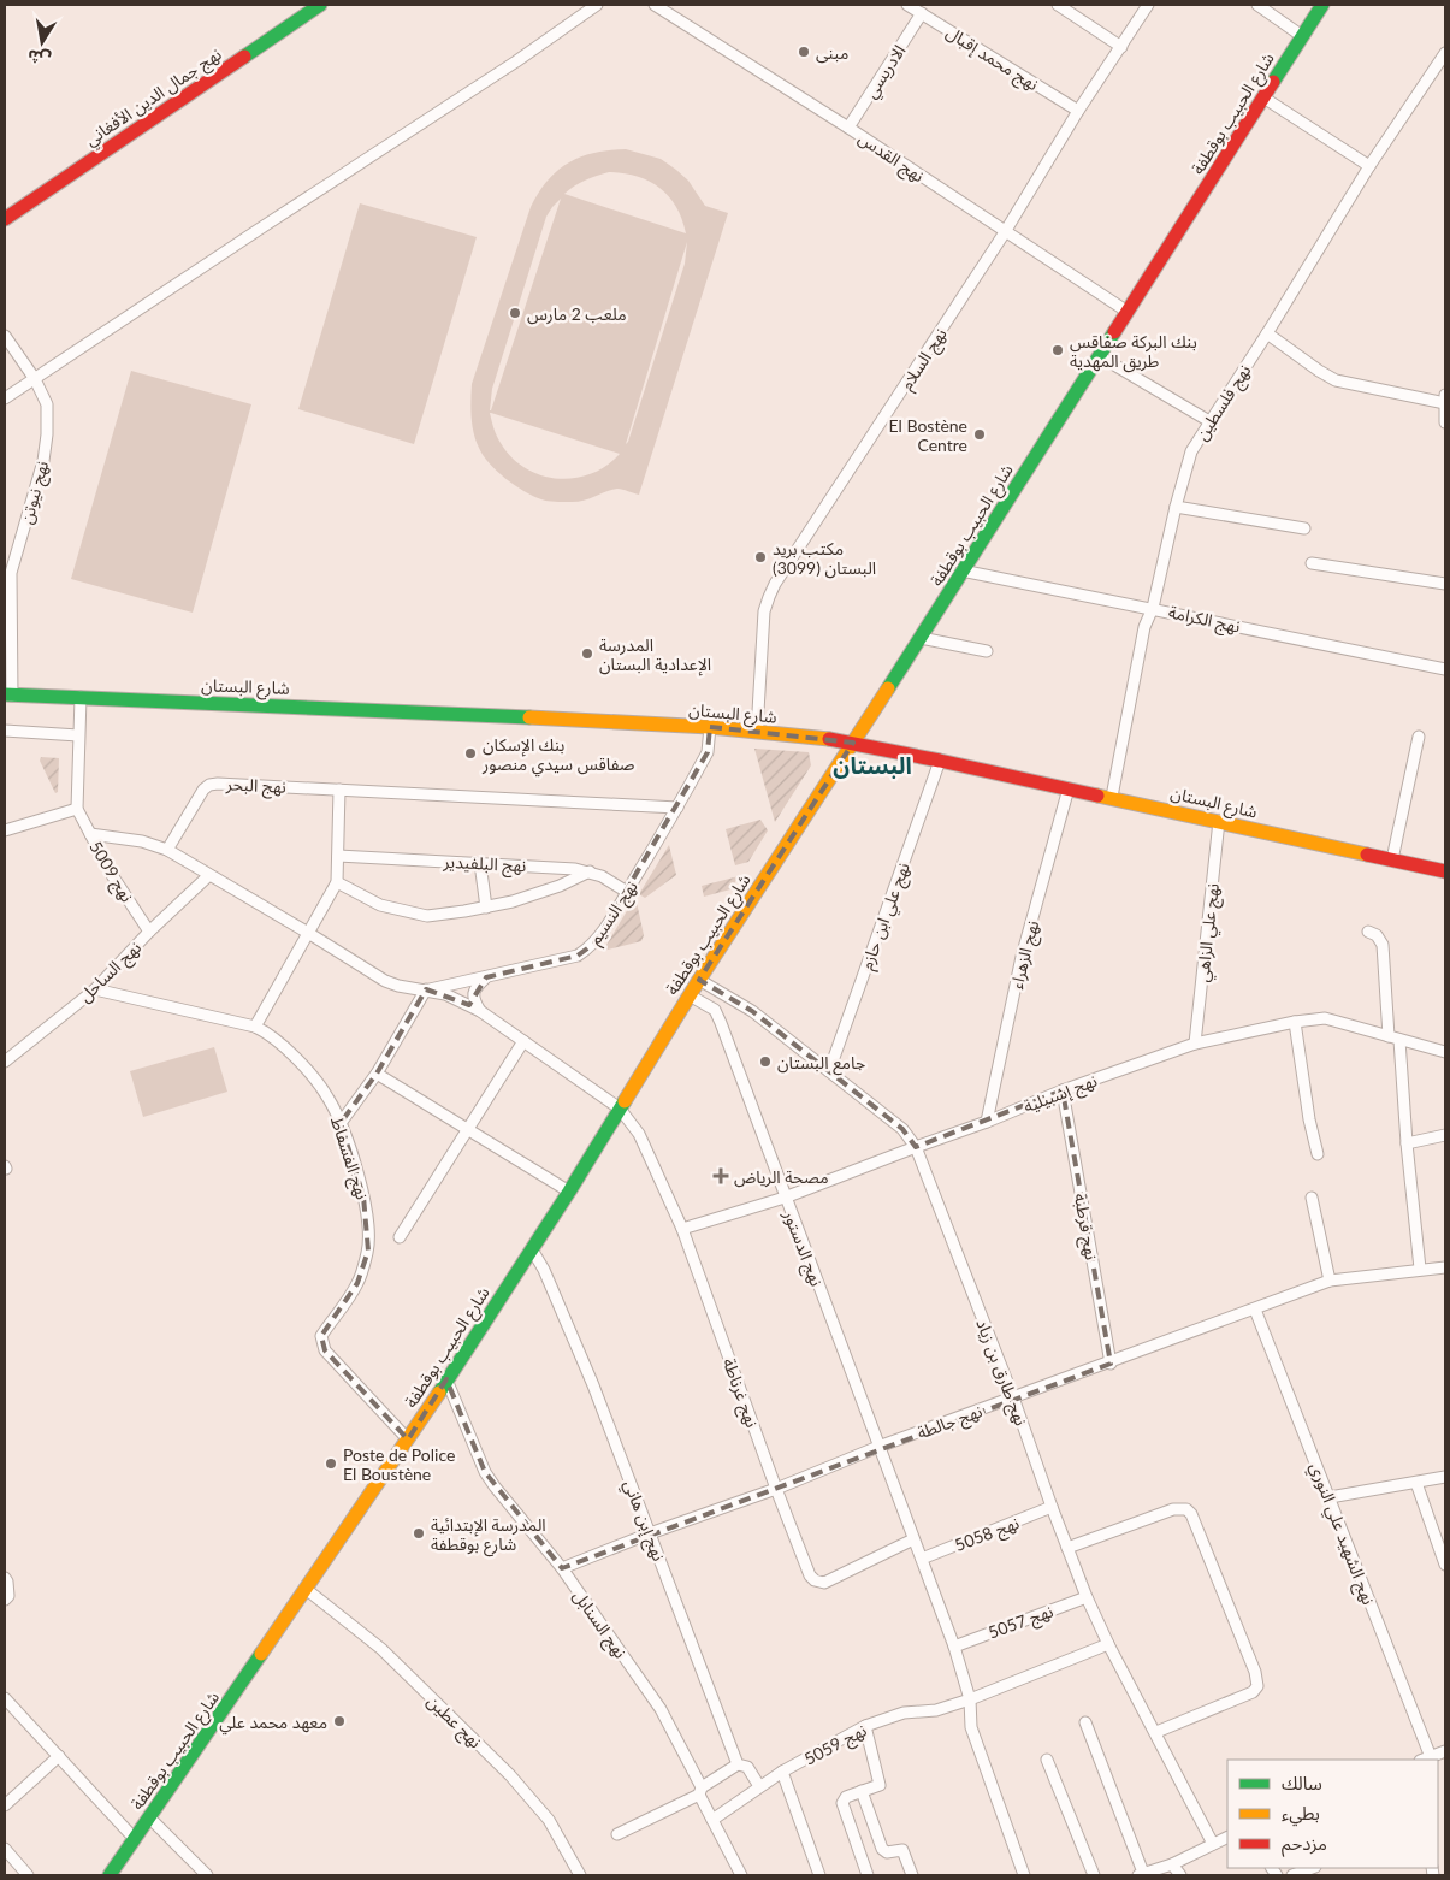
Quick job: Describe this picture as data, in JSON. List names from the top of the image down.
{
  "streets": {
    "main road": ["نهج جمال الدين الأفغاني", "شارع الحبيب بوقطفة", "شارع البستان"],
    "street": [
      "نهج محمد إقبال",
      "الادريسي",
      "نهج القدس",
      "نهج السلام",
      "نهج فلسطين",
      "نهج نيوتن",
      "نهج الكرامة",
      "نهج البحر",
      "نهج البلفيدير",
      "نهج 5009",
      "نهج النسيم",
      "نهج علي ابن حازم",
      "نهج علي الزاهي",
      "نهج الزهراء",
      "نهج الساحل",
      "نهج إشبيلية",
      "نهج الفسفاط",
      "نهج قرطبة",
      "نهج الدستور",
      "نهج طارق بن زياد",
      "نهج غرناطة",
      "نهج جالطة",
      "نهج إبن هاني",
      "نهج 5058",
      "نهج الشهيد علي النوري",
      "نهج 5057",
      "نهج السنابل",
      "نهج عطين",
      "نهج 5059"
    ]
  },
  "crossings": [
    ["نهج محمد إقبال", "الادريسي"],
    ["نهج محمد إقبال", "نهج السلام"],
    ["الادريسي", "نهج القدس"],
    ["شارع الحبيب بوقطفة", "نهج القدس"],
    ["شارع الحبيب بوقطفة", "نهج الكرامة"],
    ["شارع الحبيب بوقطفة", "شارع البستان"],
    ["شارع الحبيب بوقطفة", "نهج الفسفاط"],
    ["شارع الحبيب بوقطفة", "نهج الدستور"],
    ["شارع الحبيب بوقطفة", "نهج طارق بن زياد"],
    ["شارع الحبيب بوقطفة", "نهج غرناطة"],
    ["شارع الحبيب بوقطفة", "نهج إبن هاني"],
    ["شارع الحبيب بوقطفة", "نهج السنابل"],
    ["شارع الحبيب بوقطفة", "نهج عطين"],
    ["نهج القدس", "نهج السلام"],
    ["نهج السلام", "شارع البستان"],
    ["نهج فلسطين", "نهج الكرامة"],
    ["نهج فلسطين", "شارع البستان"],
    ["نهج نيوتن", "شارع البستان"],
    ["شارع البستان", "نهج النسيم"],
    ["شارع البستان", "نهج علي ابن حازم"],
    ["شارع البستان", "نهج علي الزاهي"],
    ["شارع البستان", "نهج الزهراء"],
    ["نهج البحر", "نهج النسيم"],
    ["نهج البلفيدير", "نهج النسيم"],
    ["نهج 5009", "نهج الساحل"],
    ["نهج النسيم", "نهج غرناطة"],
    ["نهج علي ابن حازم", "نهج طارق بن زياد"],
    ["نهج علي الزاهي", "نهج إشبيلية"],
    ["نهج الزهراء", "نهج إشبيلية"],
    ["نهج الساحل", "نهج الفسفاط"],
    ["نهج إشبيلية", "نهج قرطبة"],
    ["نهج إشبيلية", "نهج الدستور"],
    ["نهج إشبيلية", "نهج طارق بن زياد"],
    ["نهج إشبيلية", "نهج غرناطة"],
    ["نهج قرطبة", "نهج جالطة"],
    ["نهج الدستور", "نهج غرناطة"],
    ["نهج الدستور", "نهج جالطة"],
    ["نهج الدستور", "نهج 5058"],
    ["نهج الدستور", "نهج 5057"],
    ["نهج الدستور", "نهج 5059"],
    ["نهج طارق بن زياد", "نهج جالطة"],
    ["نهج طارق بن زياد", "نهج 5058"],
    ["نهج طارق بن زياد", "نهج 5057"],
    ["نهج طارق بن زياد", "نهج 5059"],
    ["نهج غرناطة", "نهج جالطة"],
    ["نهج جالطة", "نهج إبن هاني"],
    ["نهج جالطة", "نهج الشهيد علي النوري"],
    ["نهج جالطة", "نهج السنابل"],
    ["نهج إبن هاني", "نهج 5059"],
    ["نهج السنابل", "نهج 5059"]
  ],
  "districts": ["البستان"],
  "places": {
    "other": [
      "مبنى",
      "ملعب 2 مارس",
      "بنك البركة صفاقس طريق المهدية",
      "El Bostène Centre",
      "مكتب بريد البستان (3099)",
      "المدرسة الإعدادية البستان",
      "بنك الإسكان صفاقس سيدي منصور",
      "جامع البستان",
      "Poste de Police El Boustène",
      "المدرسة الإبتدائية شارع بوقطفة",
      "معهد محمد علي"
    ],
    "health": ["مصحة الرياض"]
  },
  "legend": ["سالك", "بطيء", "مزدحم"],
  "north": "bottom"
}
